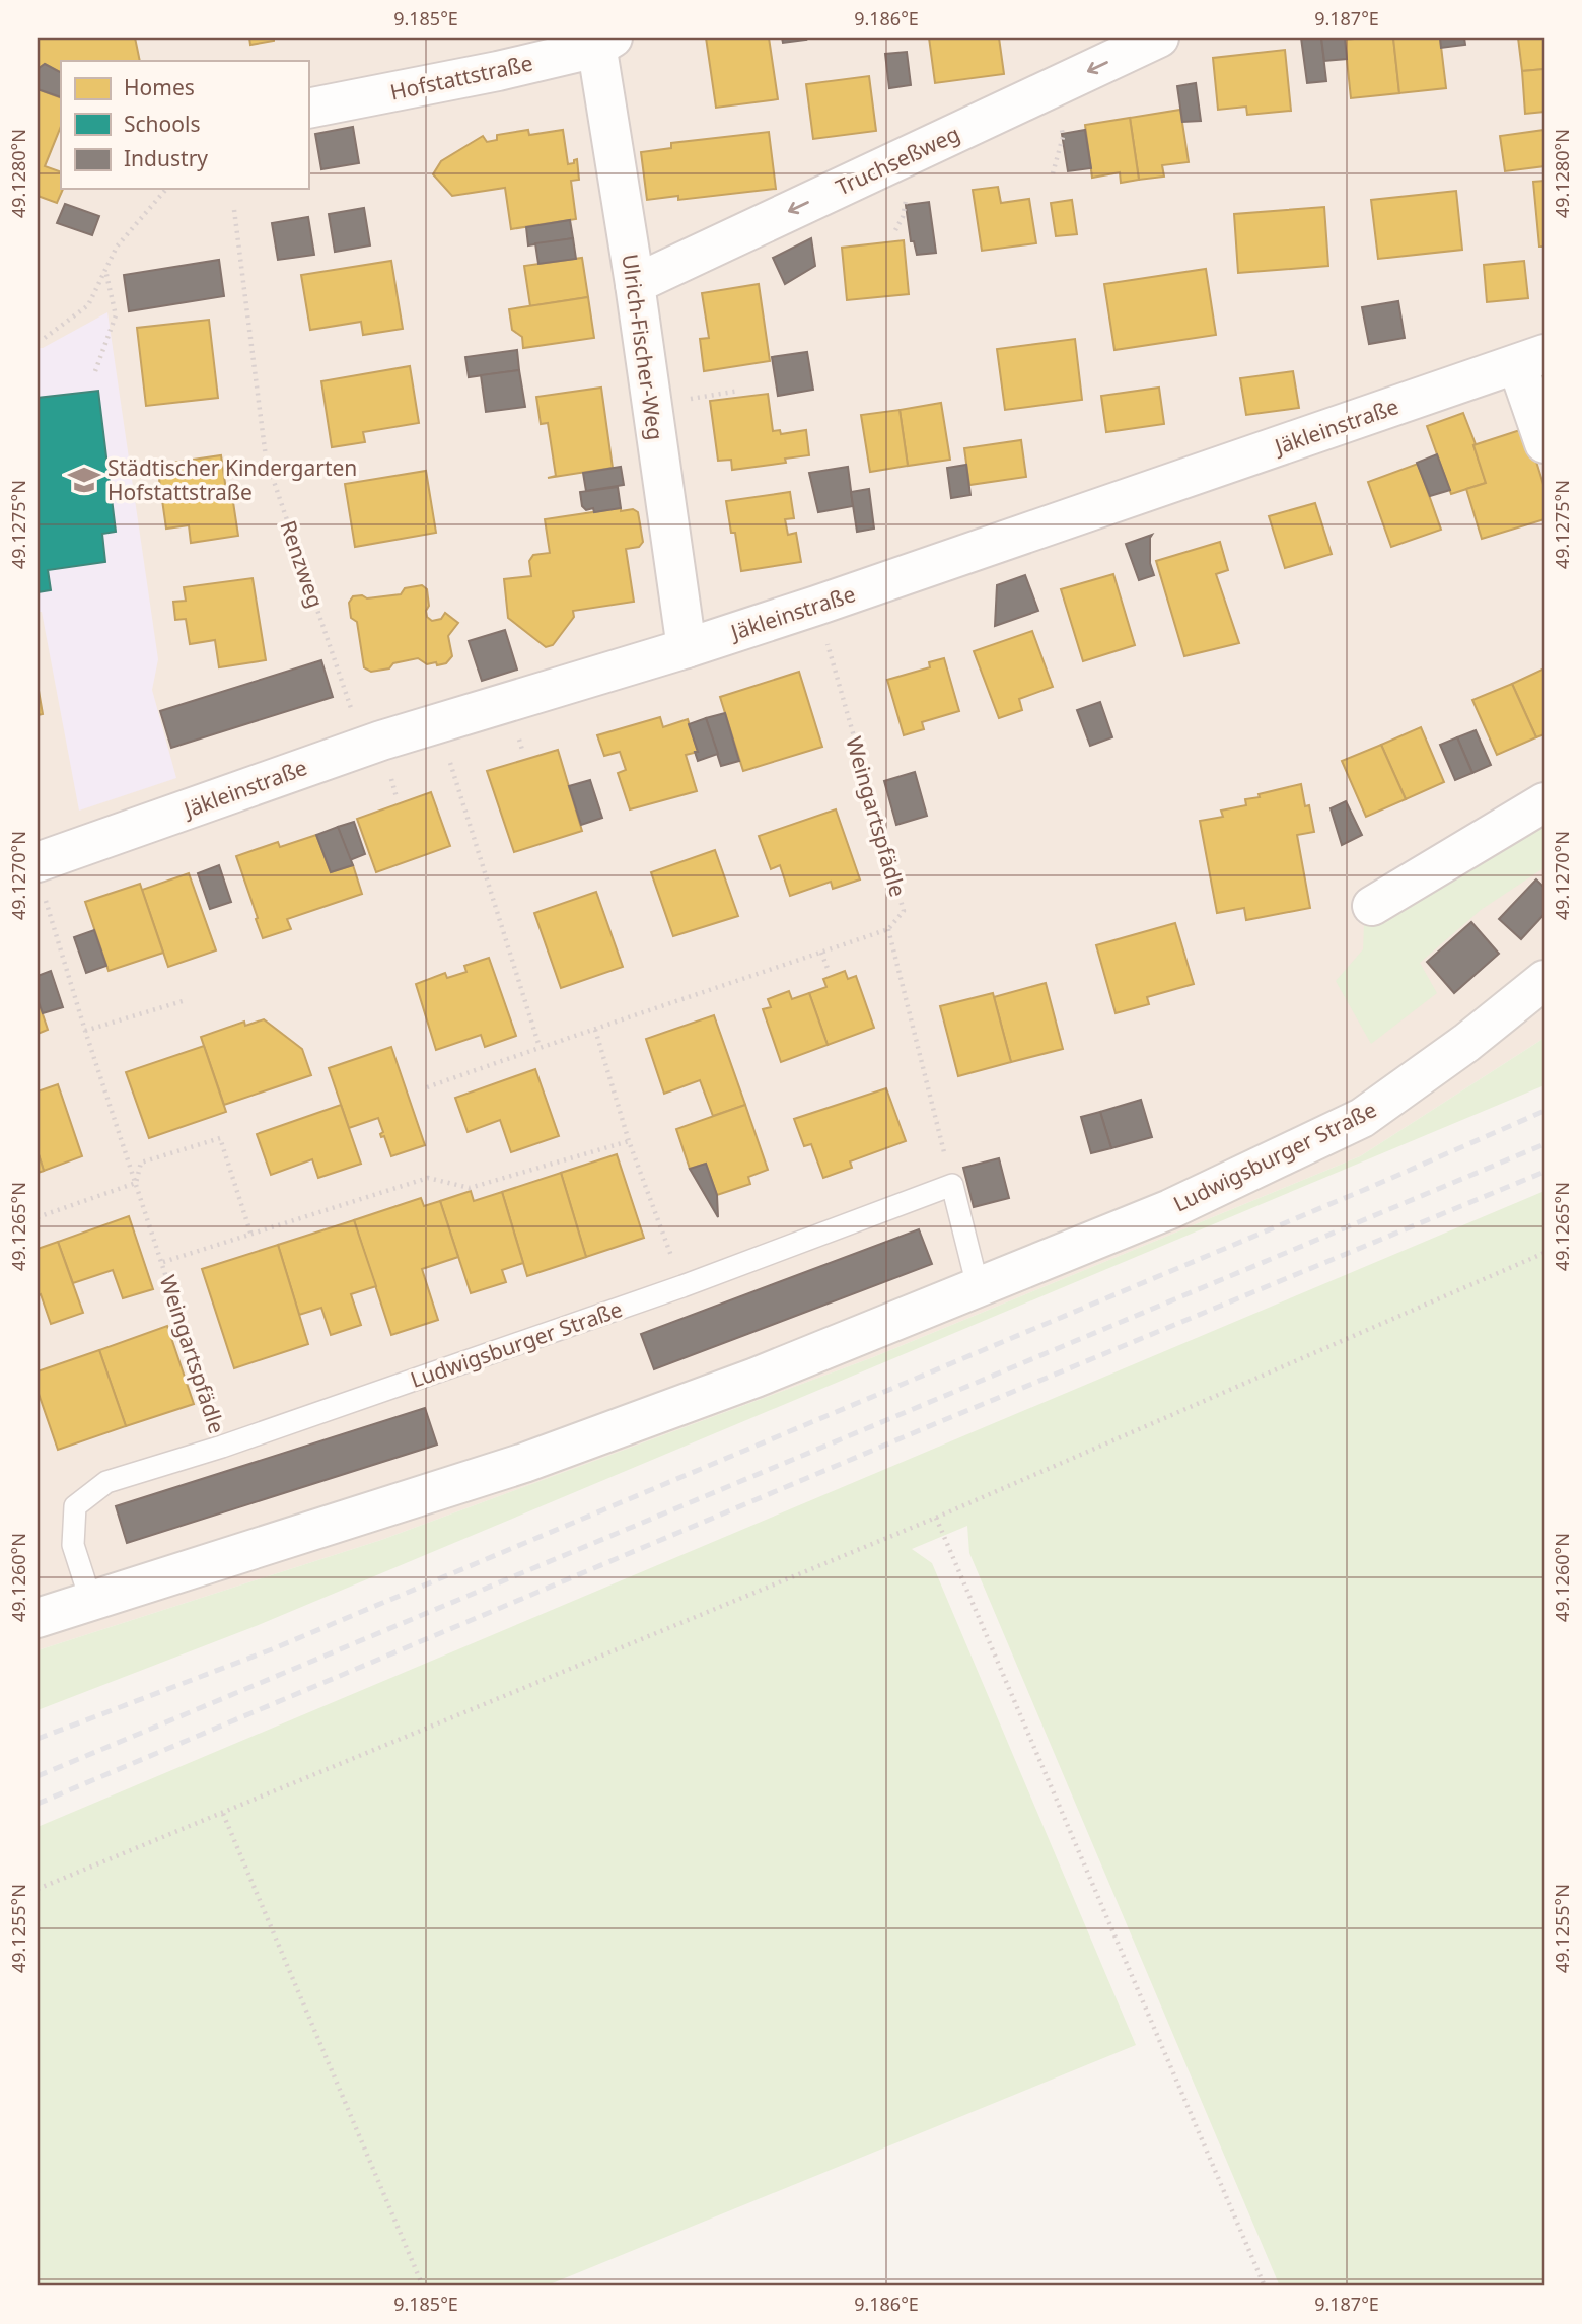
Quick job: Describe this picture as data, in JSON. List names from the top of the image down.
{
  "streets": {
    "street": [
      "Hofstattstraße",
      "Truchseßweg",
      "Ulrich-Fischer-Weg",
      "Jäkleinstraße",
      "Ludwigsburger Straße"
    ],
    "path": ["Renzweg", "Weingartspfädle"]
  },
  "crossings": [
    ["Hofstattstraße", "Ulrich-Fischer-Weg"],
    ["Truchseßweg", "Ulrich-Fischer-Weg"],
    ["Ulrich-Fischer-Weg", "Jäkleinstraße"],
    ["Jäkleinstraße", "Renzweg"],
    ["Jäkleinstraße", "Weingartspfädle"],
    ["Weingartspfädle", "Ludwigsburger Straße"]
  ],
  "one_way": ["Truchseßweg"],
  "places": {
    "school or university": ["Städtischer Kindergarten Hofstattstraße"]
  },
  "legend": ["Homes", "Schools", "Industry"],
  "coordinates": [
    "9.185°E",
    "9.186°E",
    "9.187°E",
    "49.1280°N",
    "49.1275°N",
    "49.1270°N",
    "49.1265°N",
    "49.1260°N",
    "49.1255°N"
  ]
}
